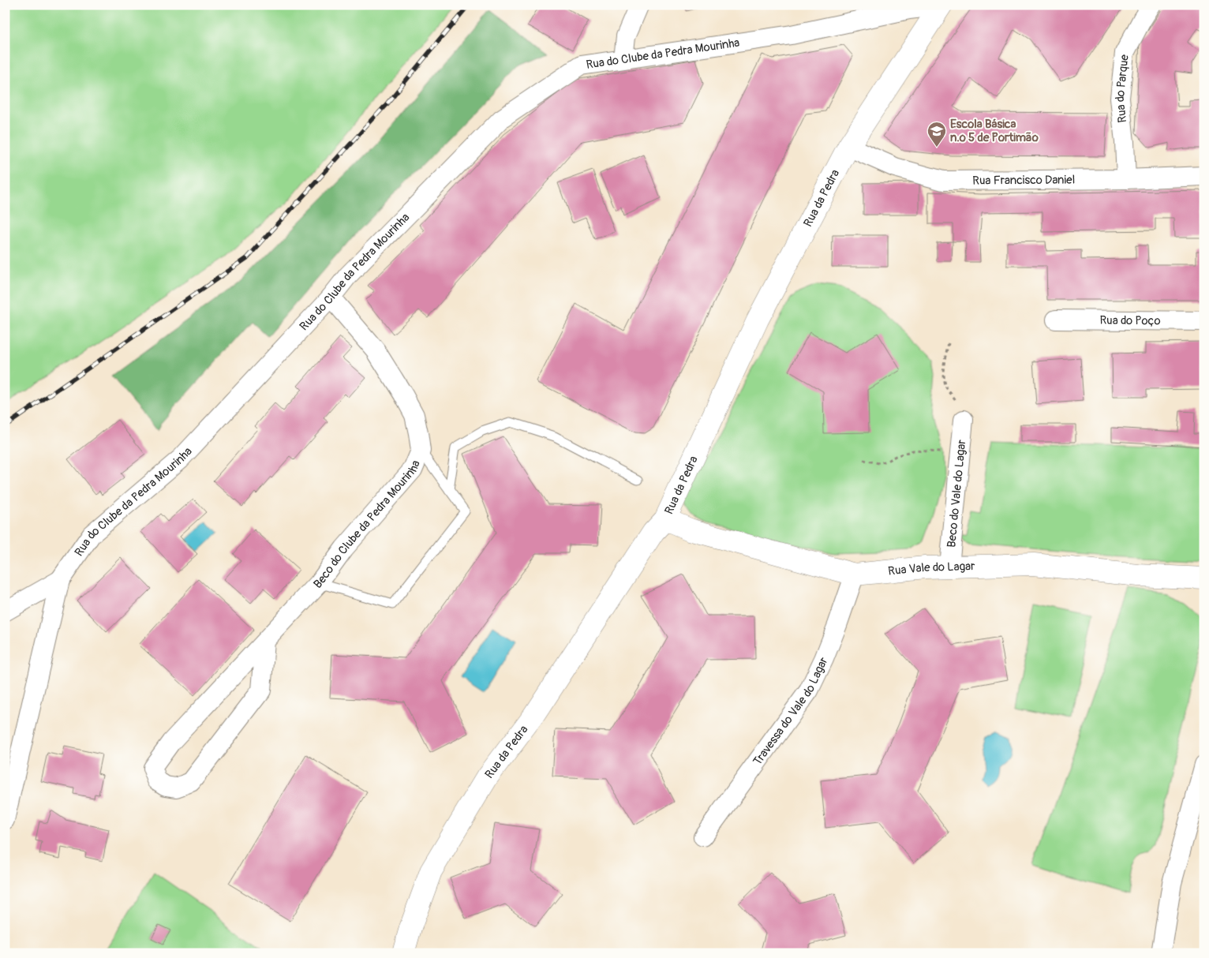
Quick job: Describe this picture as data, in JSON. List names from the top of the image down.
{
  "streets": {
    "street": [
      "Rua do Clube da Pedra Mourinha",
      "Rua do Parque",
      "Rua Francisco Daniel",
      "Rua da Pedra",
      "Rua do Poço",
      "Beco do Vale do Lagar",
      "Beco do Clube da Pedra Mourinha",
      "Rua Vale do Lagar",
      "Travessa do Vale do Lagar"
    ]
  },
  "crossings": [
    ["Rua do Clube da Pedra Mourinha", "Rua da Pedra"],
    ["Rua do Clube da Pedra Mourinha", "Beco do Clube da Pedra Mourinha"],
    ["Rua do Parque", "Rua Francisco Daniel"],
    ["Rua Francisco Daniel", "Rua da Pedra"],
    ["Rua da Pedra", "Rua Vale do Lagar"],
    ["Beco do Vale do Lagar", "Rua Vale do Lagar"],
    ["Rua Vale do Lagar", "Travessa do Vale do Lagar"]
  ],
  "places": {
    "school or university": ["Escola Básica n.º 5 de Portimão"]
  }
}
